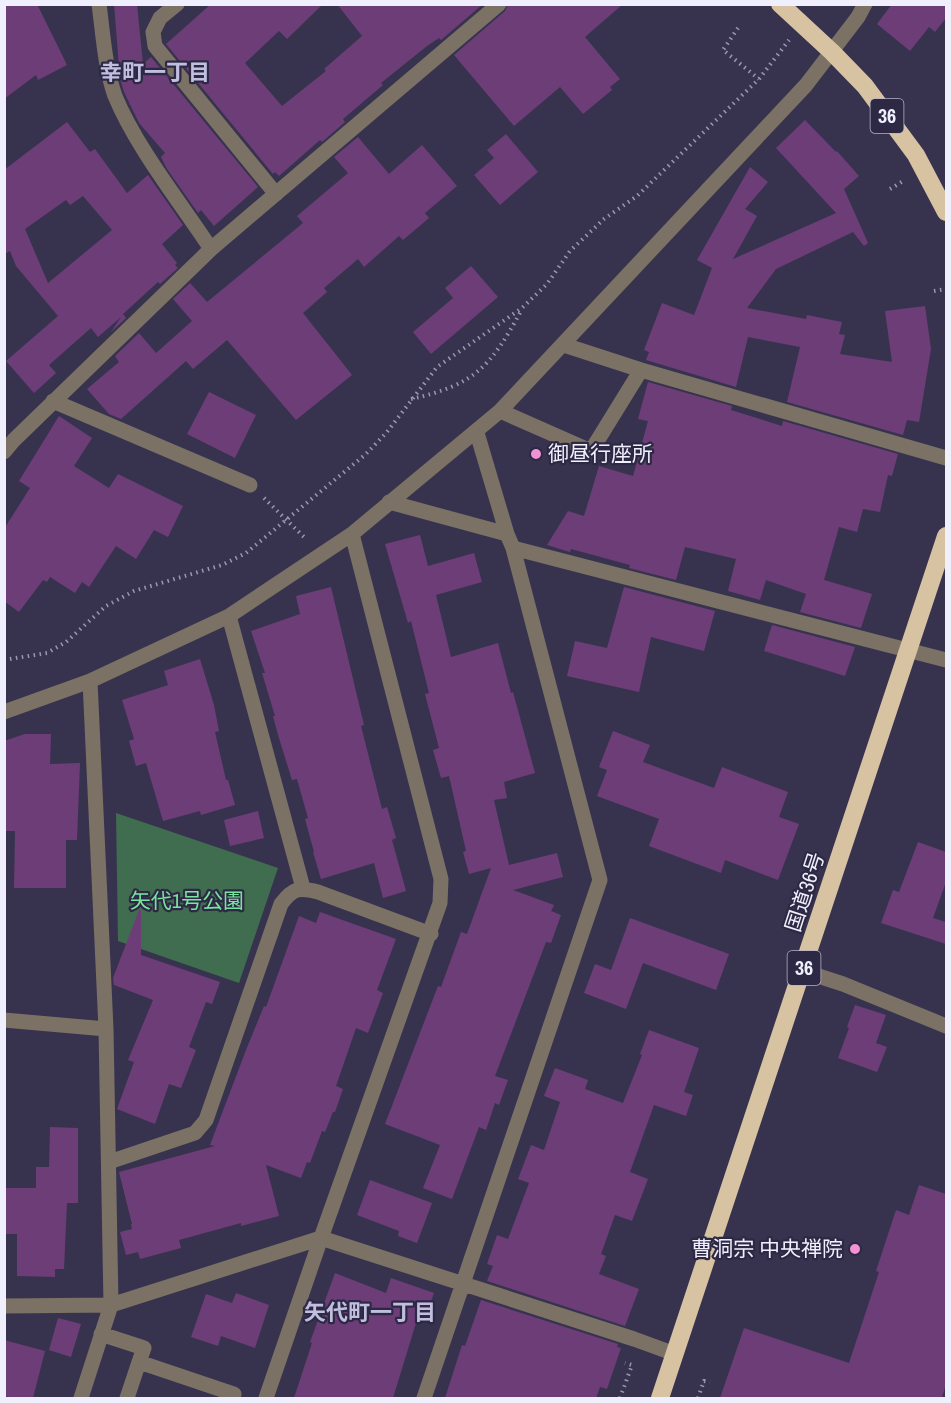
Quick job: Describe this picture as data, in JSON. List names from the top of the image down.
{
  "streets": {
    "highway": ["36", "国道36号"]
  },
  "districts": ["幸町一丁目", "矢代町一丁目"],
  "parks": ["矢代1号公園"],
  "places": ["御昼行座所", "曹洞宗 中央禅院"]
}
